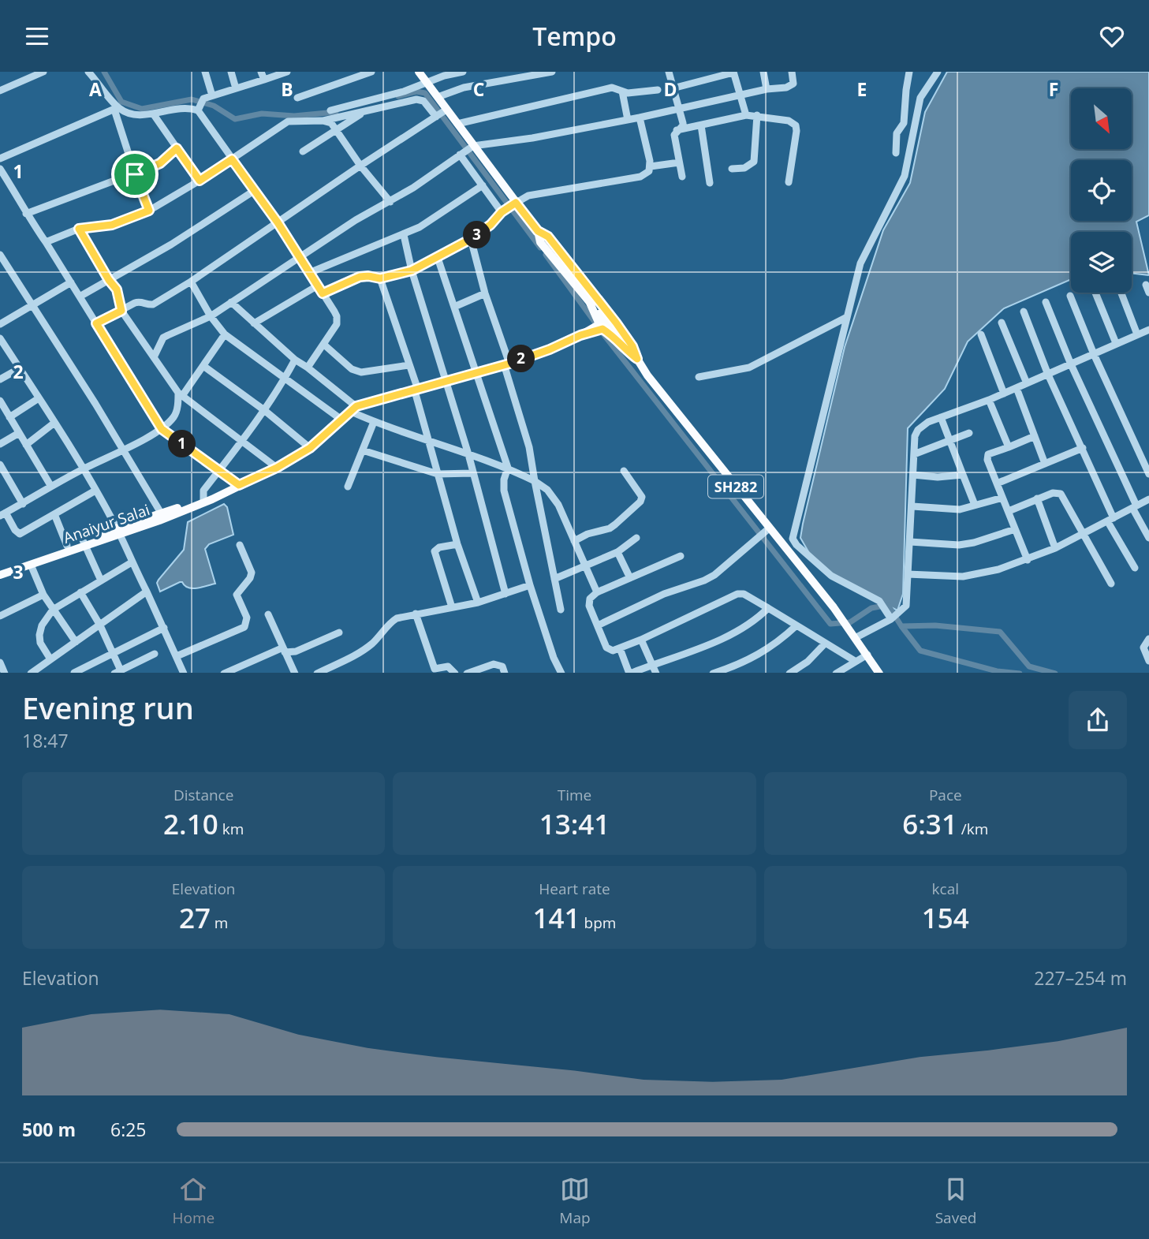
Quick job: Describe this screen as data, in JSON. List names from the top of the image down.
{
  "streets": {
    "main road": ["SH282", "Anaiyur Salai"]
  },
  "north": "bottom right",
  "page": {
    "header": "Tempo",
    "pins": ["3", "2", "1"],
    "heading": ["Evening run", "18:47"],
    "stats": [
      ["Distance", "2.10 km"],
      ["Time", "13:41"],
      ["Pace", "6:31 /km"],
      ["Elevation", "27 m"],
      ["Heart rate", "141 bpm"],
      ["kcal", "154"]
    ],
    "chart": ["Elevation", "227–254 m"],
    "list": [
      {
        "name": "500 m",
        "note": "6:25"
      }
    ],
    "tabs": ["Home", "Map", "Saved"]
  },
  "grid": {
    "columns": [
      "A",
      "B",
      "C",
      "D",
      "E",
      "F"
    ],
    "rows": ["1", "2", "3"]
  }
}
